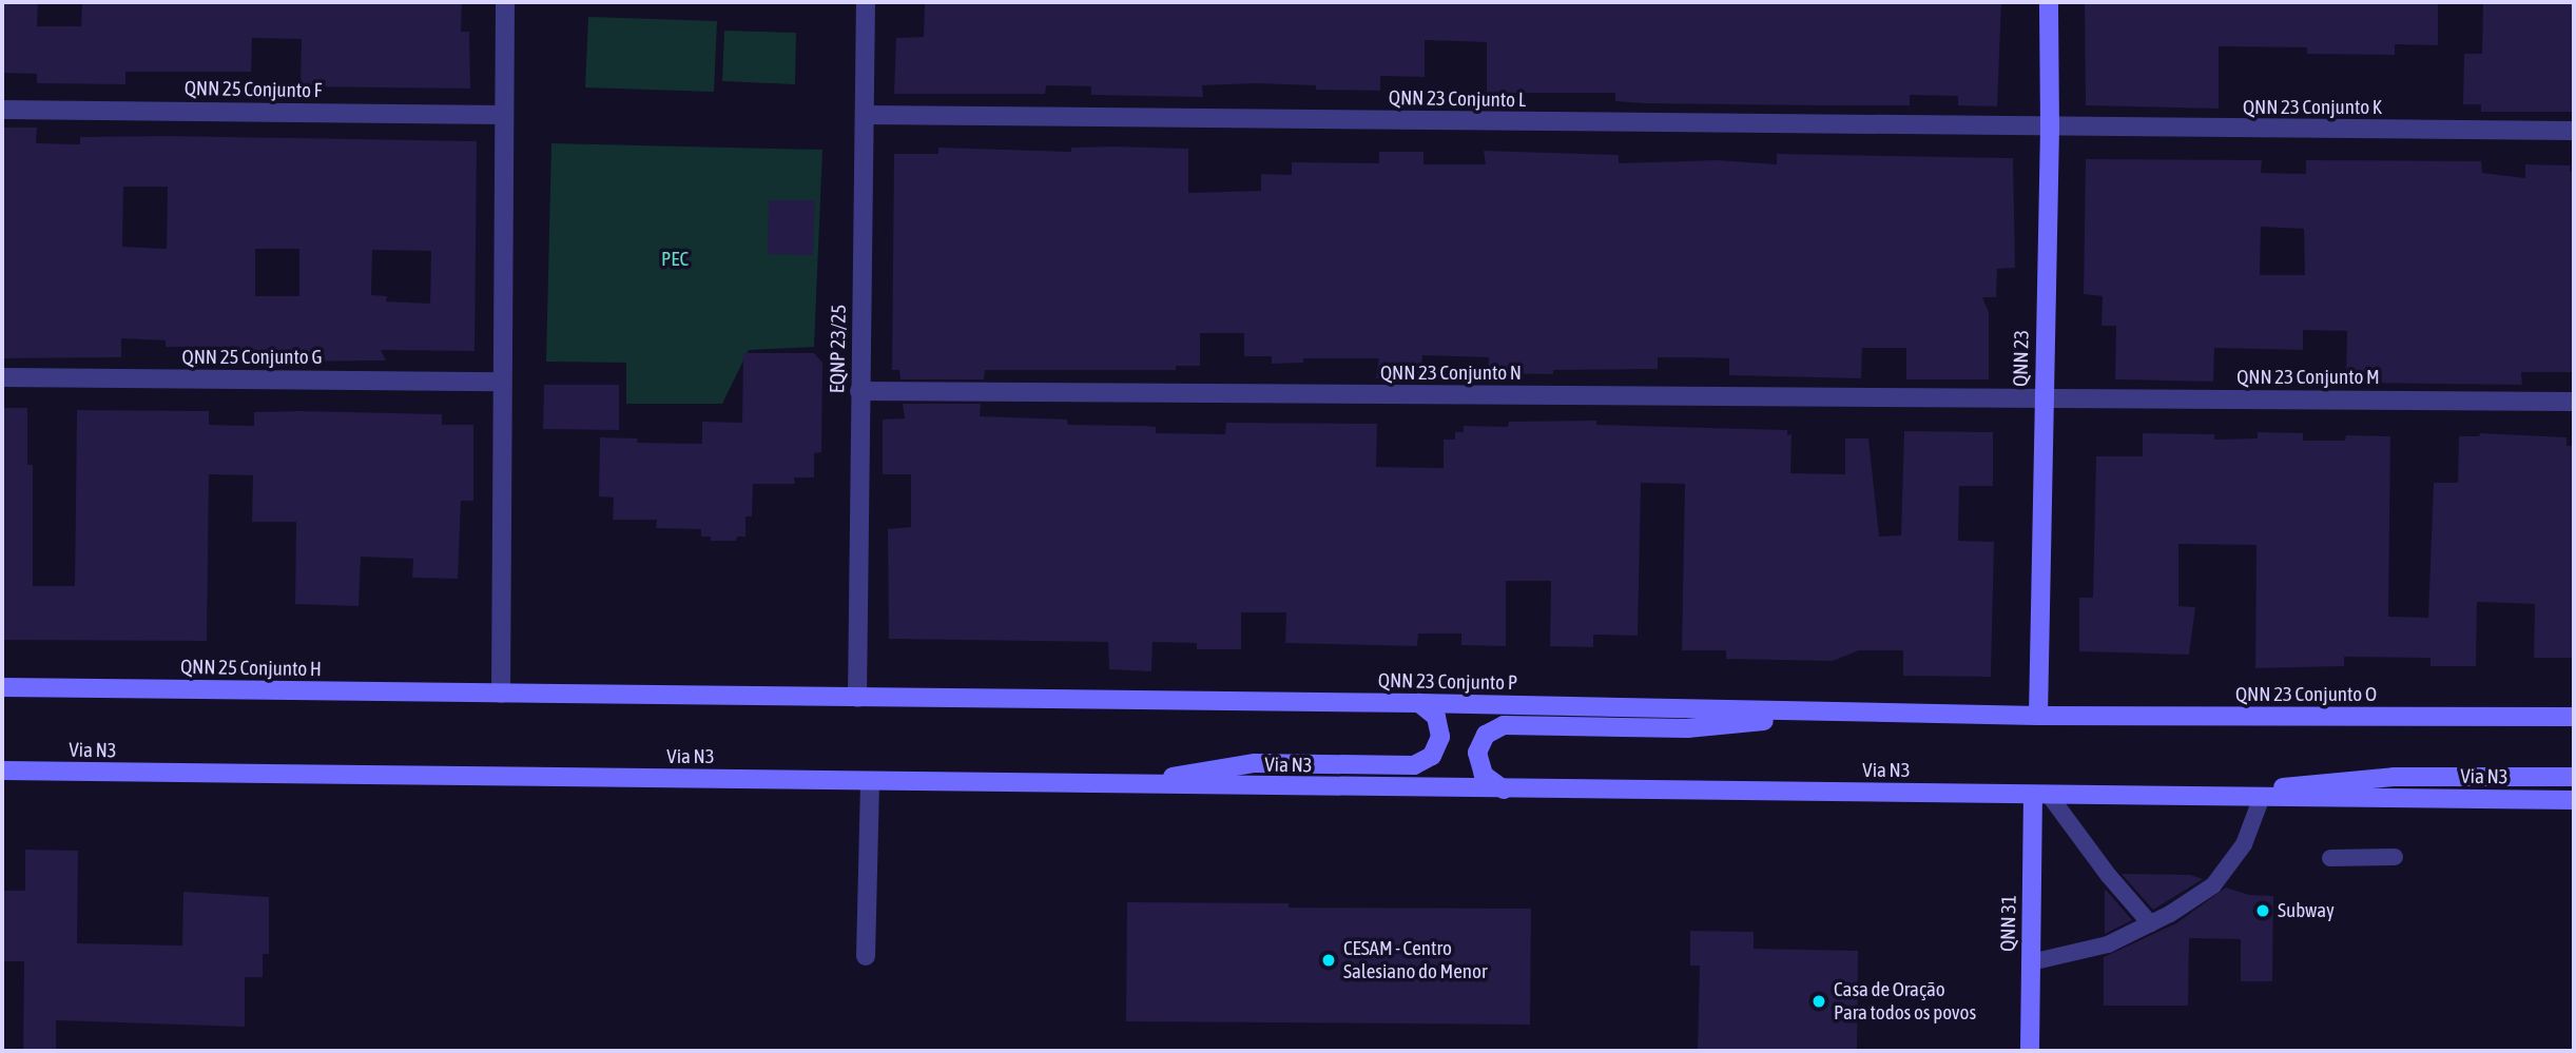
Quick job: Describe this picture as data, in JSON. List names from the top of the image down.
{
  "streets": {
    "main road": [
      "QNN 23",
      "QNN 25 Conjunto H",
      "QNN 23 Conjunto P",
      "QNN 23 Conjunto O",
      "Via N3",
      "QNN 31"
    ],
    "street": [
      "QNN 25 Conjunto F",
      "QNN 23 Conjunto L",
      "QNN 23 Conjunto K",
      "EQNP 23/25",
      "QNN 25 Conjunto G",
      "QNN 23 Conjunto N",
      "QNN 23 Conjunto M"
    ]
  },
  "crossings": [
    ["QNN 23 Conjunto L", "QNN 23 Conjunto K"],
    ["QNN 23 Conjunto L", "EQNP 23/25"],
    ["QNN 23 Conjunto L", "QNN 23"],
    ["QNN 23 Conjunto K", "QNN 23"],
    ["EQNP 23/25", "QNN 23 Conjunto N"],
    ["EQNP 23/25", "QNN 23 Conjunto P"],
    ["QNN 23", "QNN 23 Conjunto N"],
    ["QNN 23", "QNN 23 Conjunto M"],
    ["QNN 23", "QNN 23 Conjunto P"],
    ["QNN 23", "QNN 23 Conjunto O"],
    ["QNN 23 Conjunto N", "QNN 23 Conjunto M"],
    ["QNN 23 Conjunto P", "QNN 23 Conjunto O"],
    ["Via N3", "QNN 31"]
  ],
  "parks": ["PEC"],
  "places": ["Subway", "CESAM - Centro Salesiano do Menor", "Casa de Oração Para todos os povos"]
}
